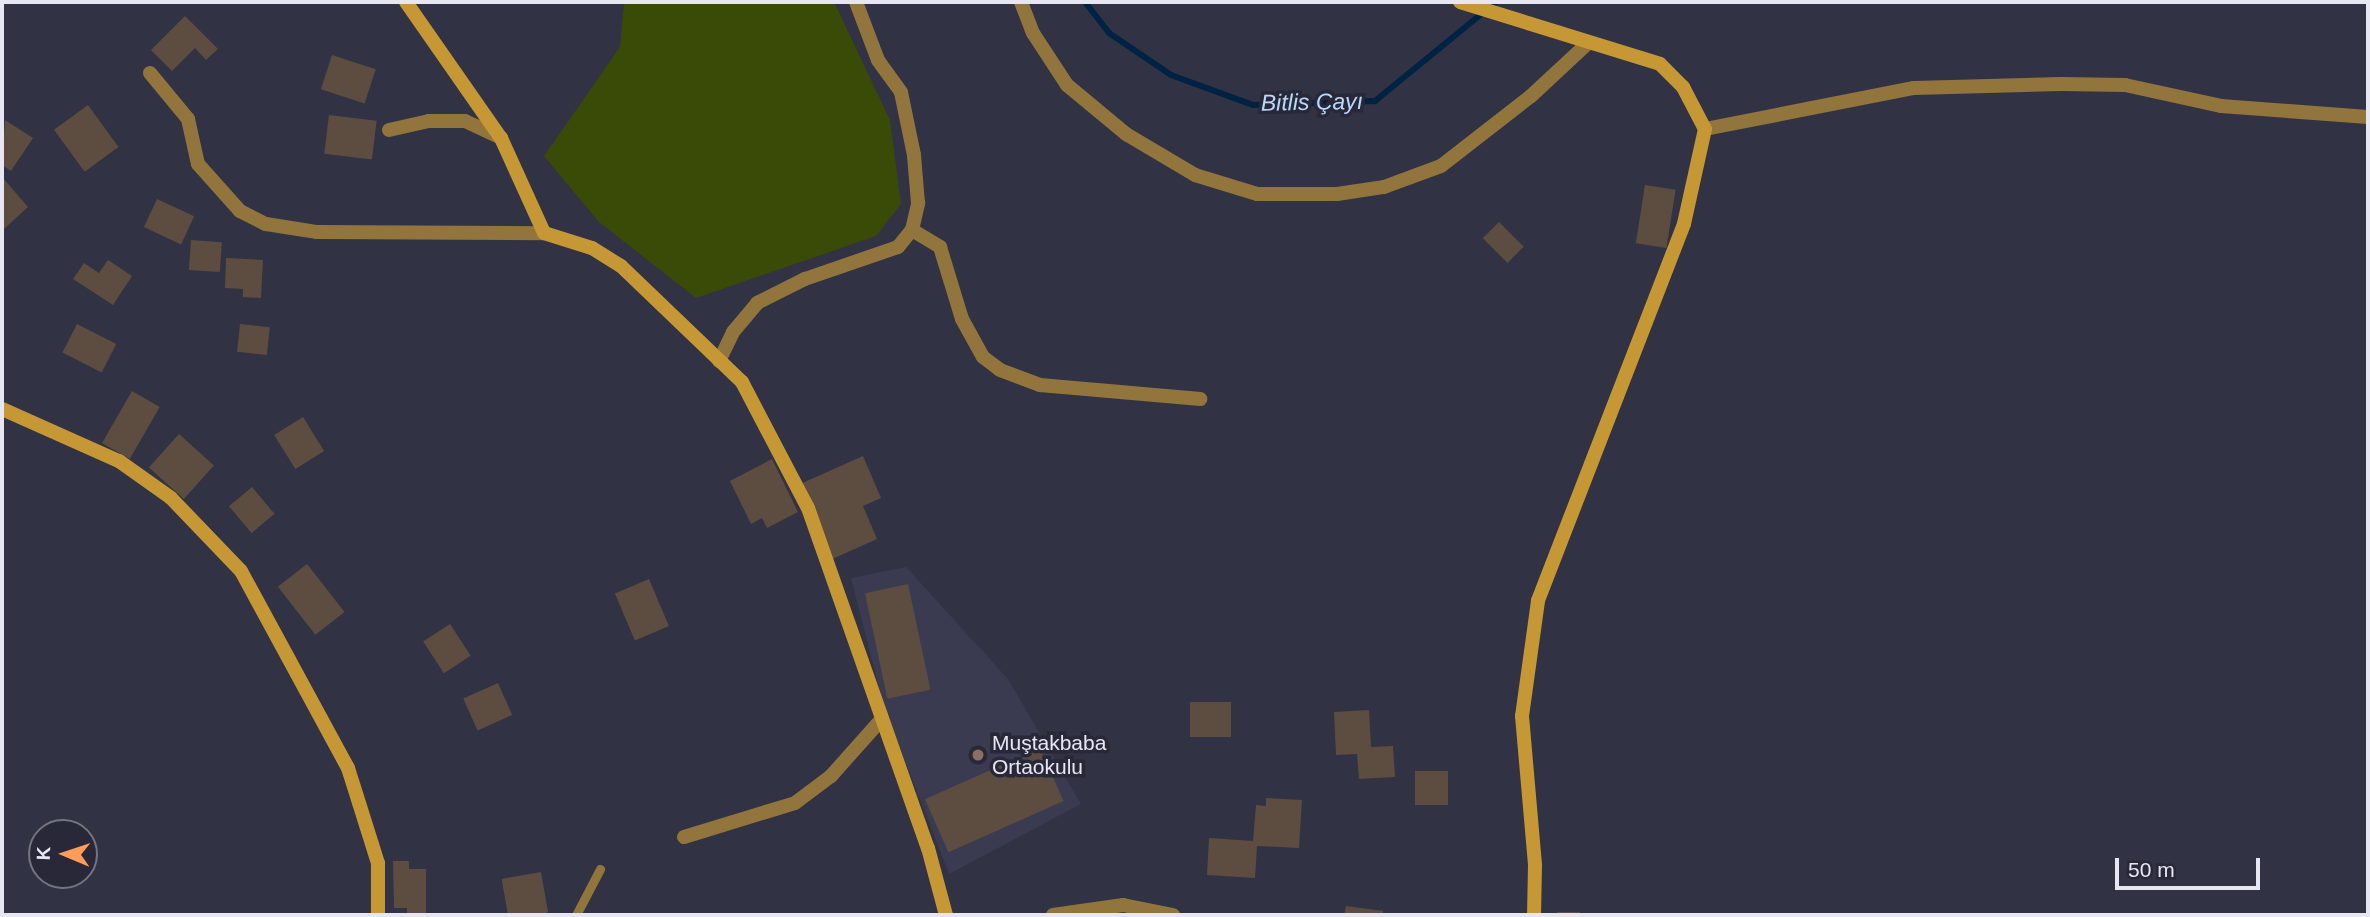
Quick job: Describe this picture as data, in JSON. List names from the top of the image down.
{
  "water": ["Bitlis Çayı"],
  "places": ["Muştakbaba Ortaokulu"],
  "scale_bar": "50 m",
  "north": "left"
}
